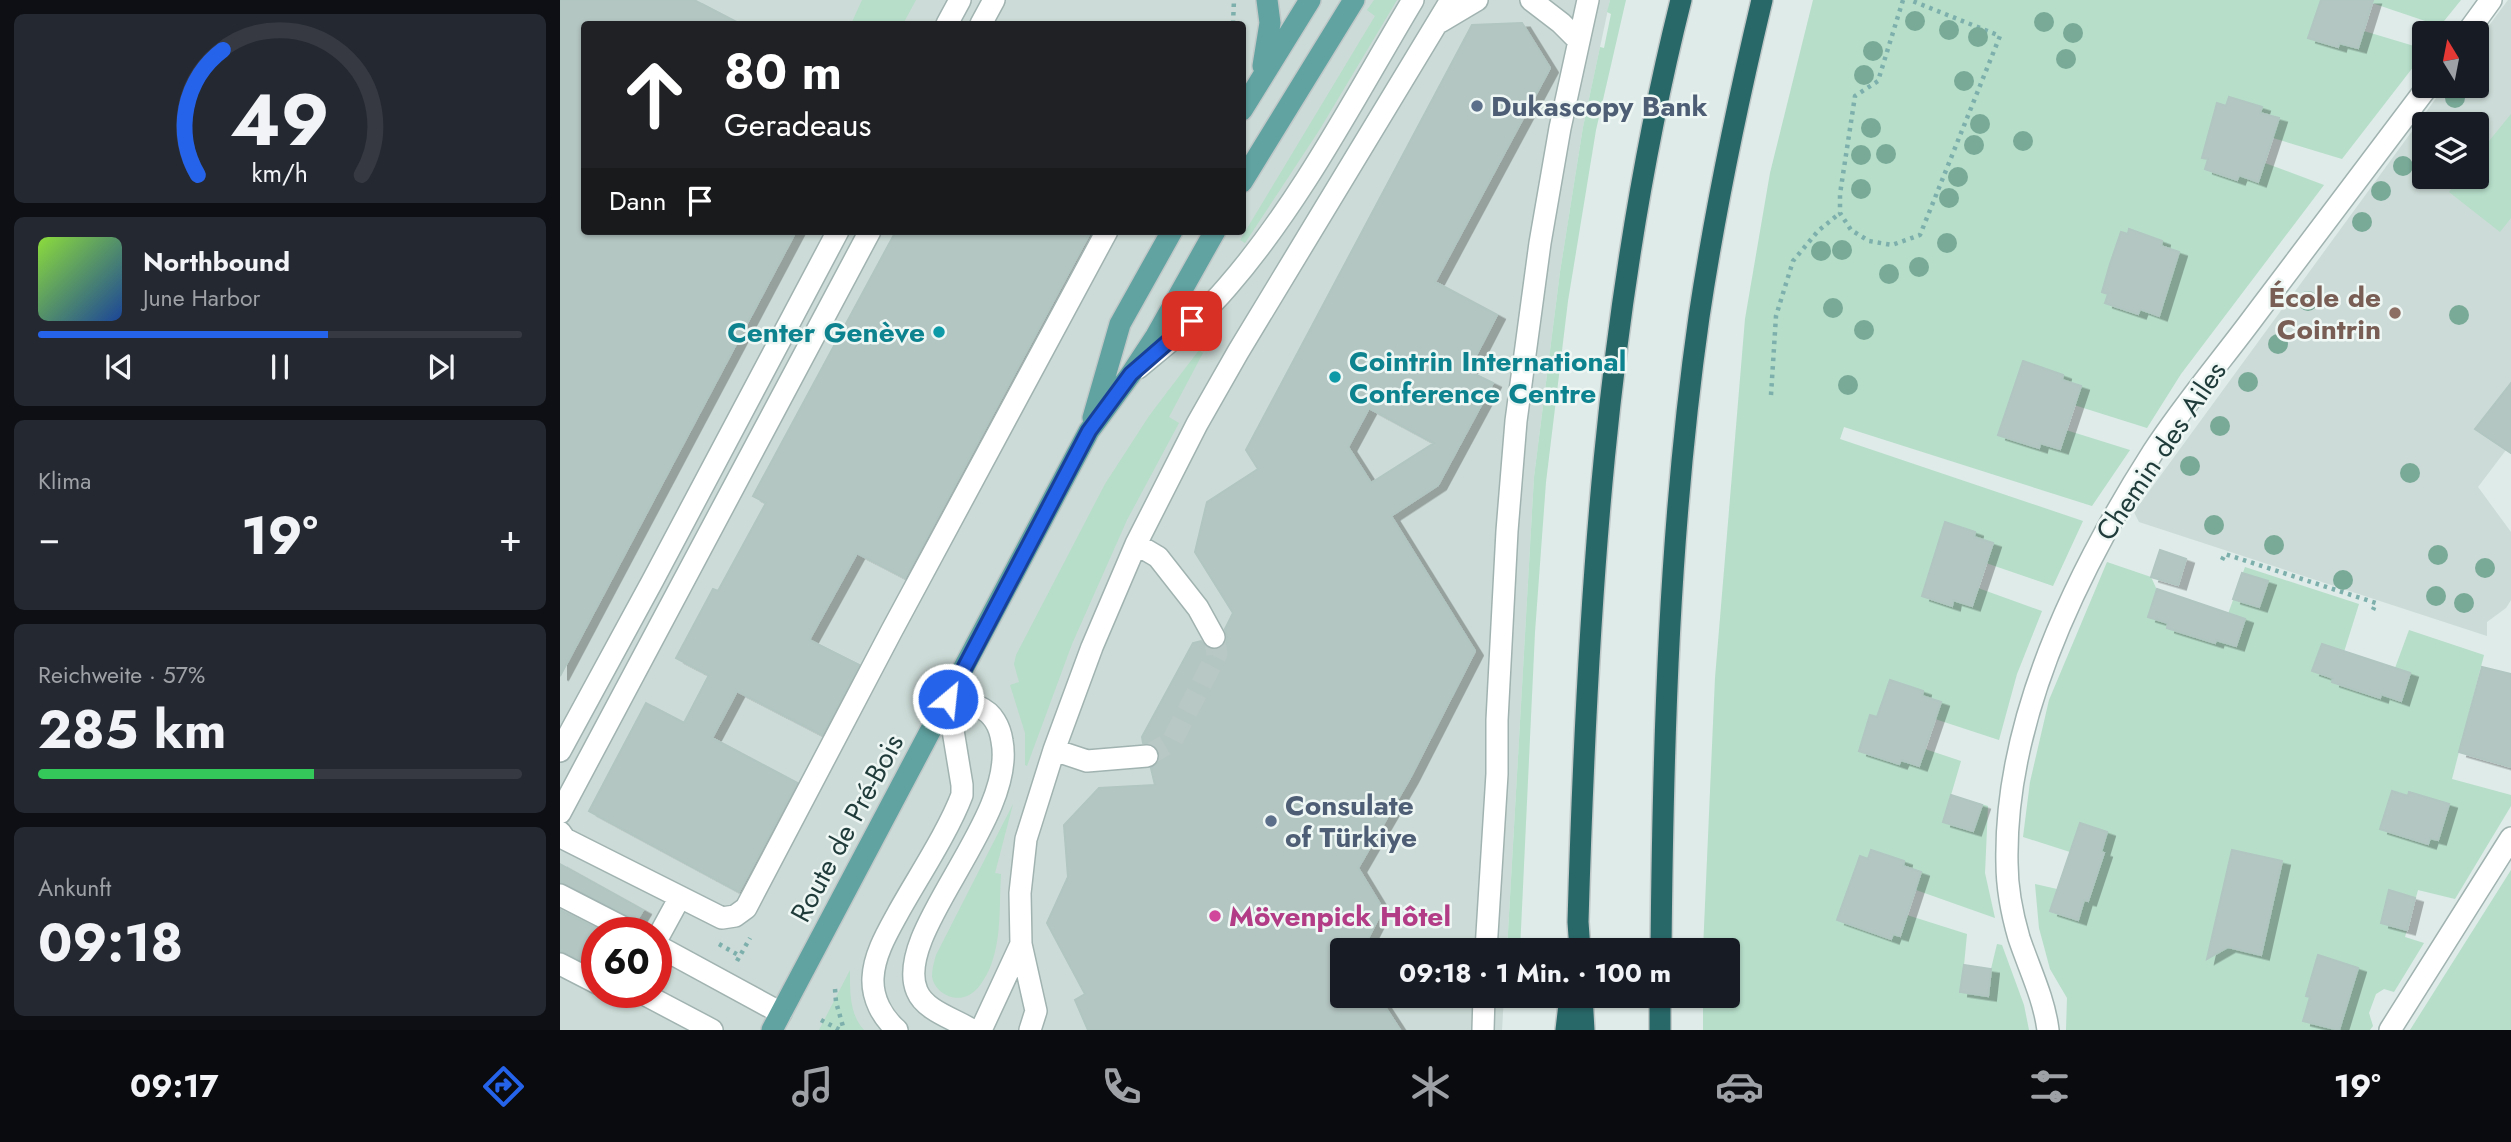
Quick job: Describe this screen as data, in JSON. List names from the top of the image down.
{
  "streets": {
    "main road": ["Route de Pré-Bois"],
    "street": ["Chemin des Ailes"]
  },
  "places": [
    "Dukascopy Bank",
    "École de Cointrin",
    "Center Genève",
    "Cointrin International Conference Centre",
    "Consulate of Türkiye",
    "Mövenpick Hôtel"
  ],
  "north": "top",
  "page": {
    "turn": ["80 m", "Geradeaus"],
    "then": "Dann",
    "song": ["Northbound", "June Harbor"],
    "tile": [
      "Klima",
      ["Reichweite · 57%", "285 km"],
      ["Ankunft", "09:18"]
    ],
    "heat": ["−", "19°", "+"],
    "limit": "60",
    "trip": "09:18 · 1 Min. · 100 m",
    "tabs": ["09:17", "19°"],
    "gauge": ["49", "km/h"]
  }
}
